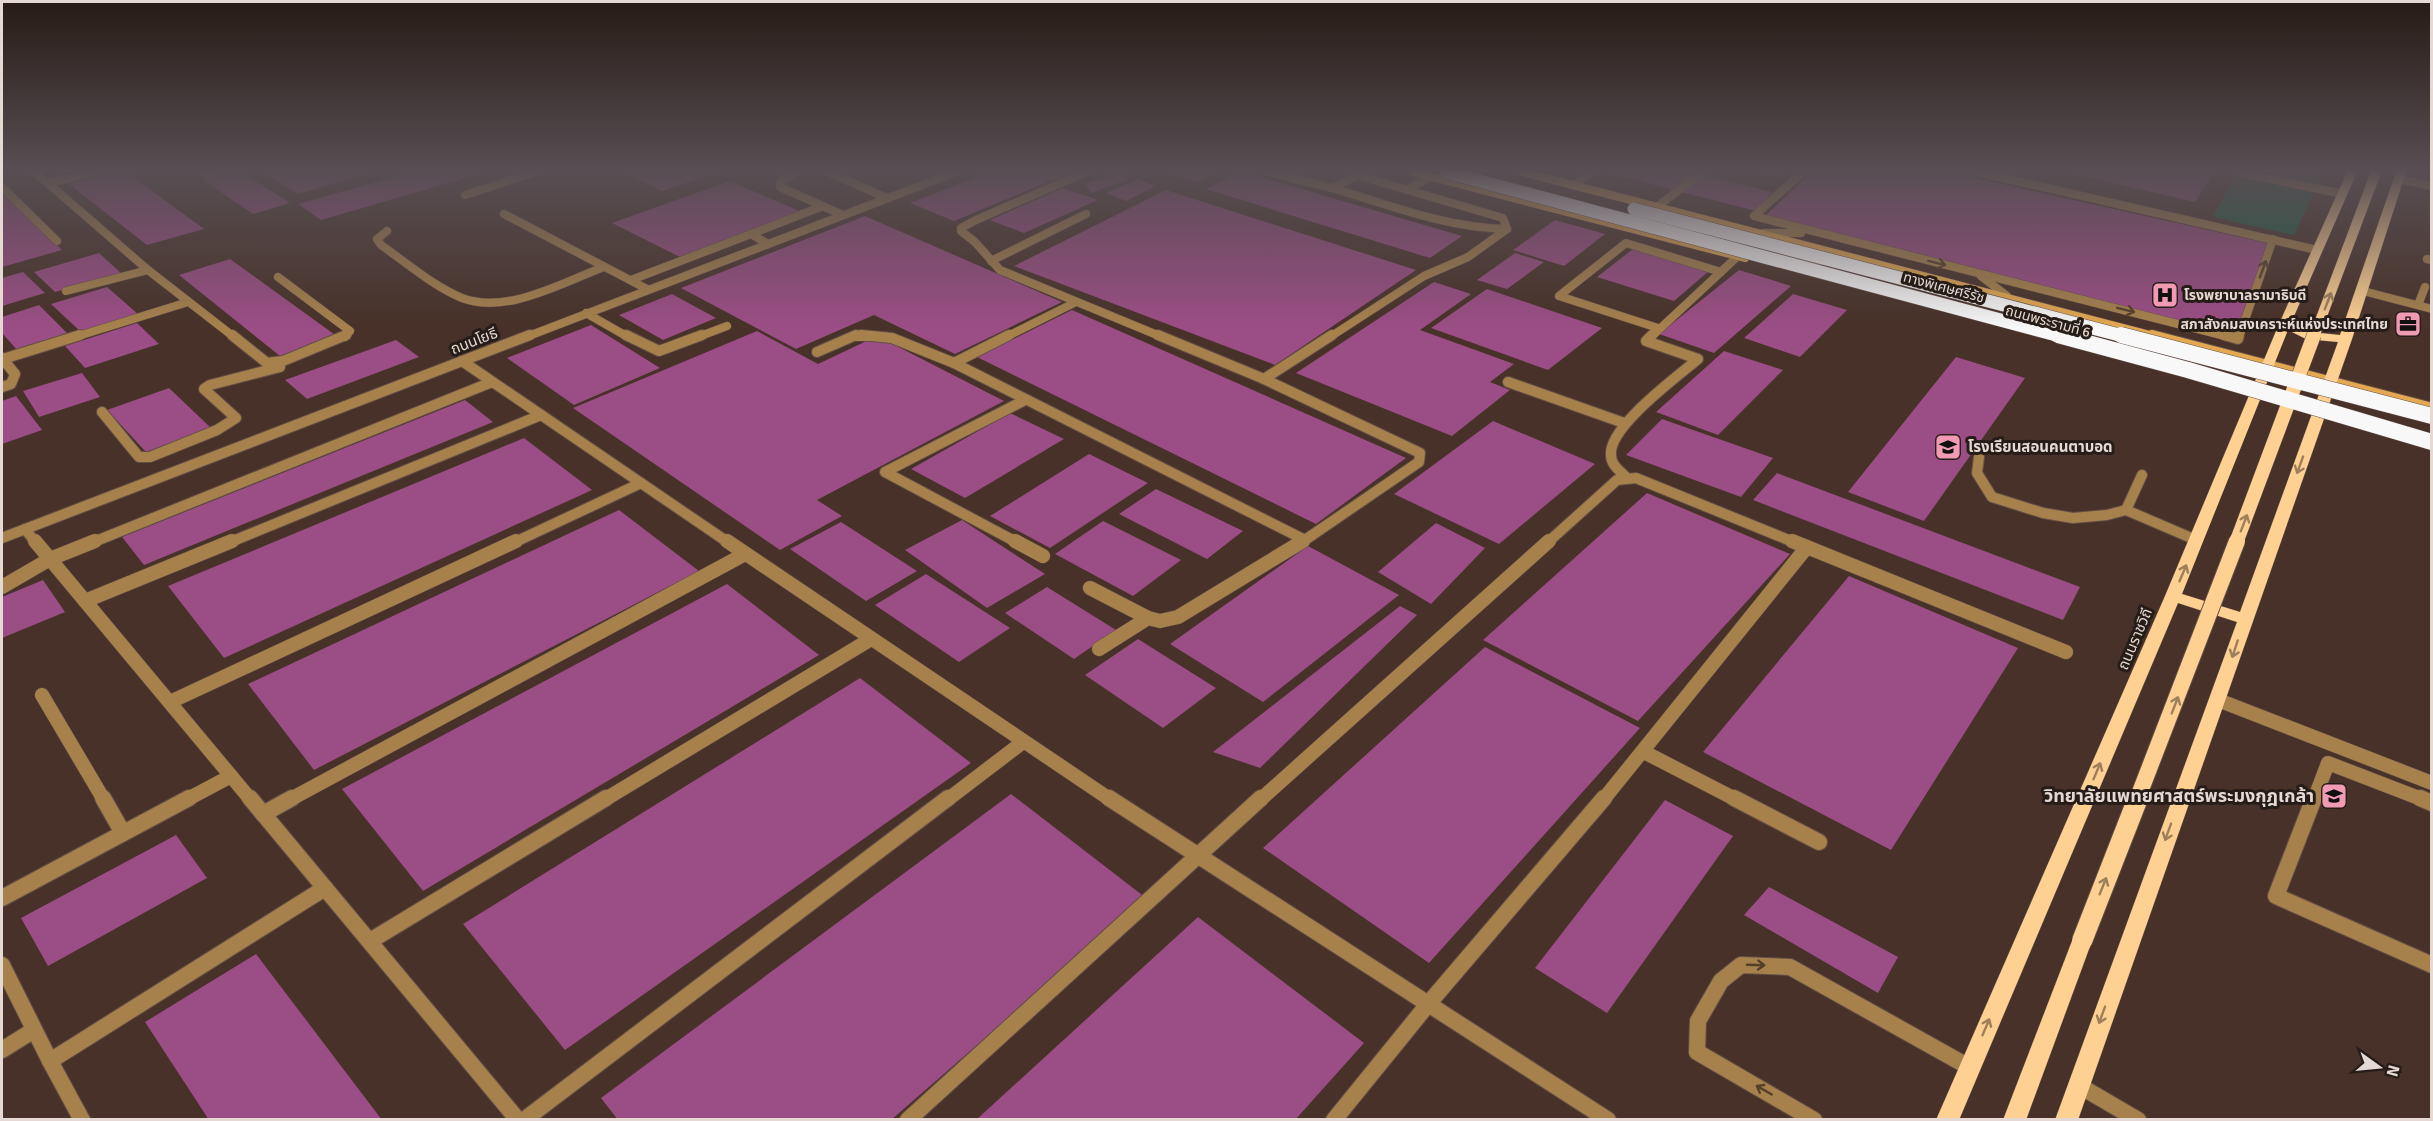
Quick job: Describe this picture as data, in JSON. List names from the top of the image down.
{
  "streets": {
    "highway": ["ทางพิเศษศรีรัช"],
    "main road": ["ถนนพระรามที่ 6", "ถนนราชวิถี"],
    "street": ["ถนนโยธี"]
  },
  "crossings": [
    ["ทางพิเศษศรีรัช", "ถนนพระรามที่ 6"],
    ["ถนนพระรามที่ 6", "ถนนราชวิถี"]
  ],
  "places": {
    "hospital": ["โรงพยาบาลรามาธิบดี"],
    "office": ["สภาสังคมสงเคราะห์แห่งประเทศไทย"],
    "school or university": ["โรงเรียนสอนคนตาบอด", "วิทยาลัยแพทยศาสตร์พระมงกุฎเกล้า"]
  },
  "north": "right"
}
